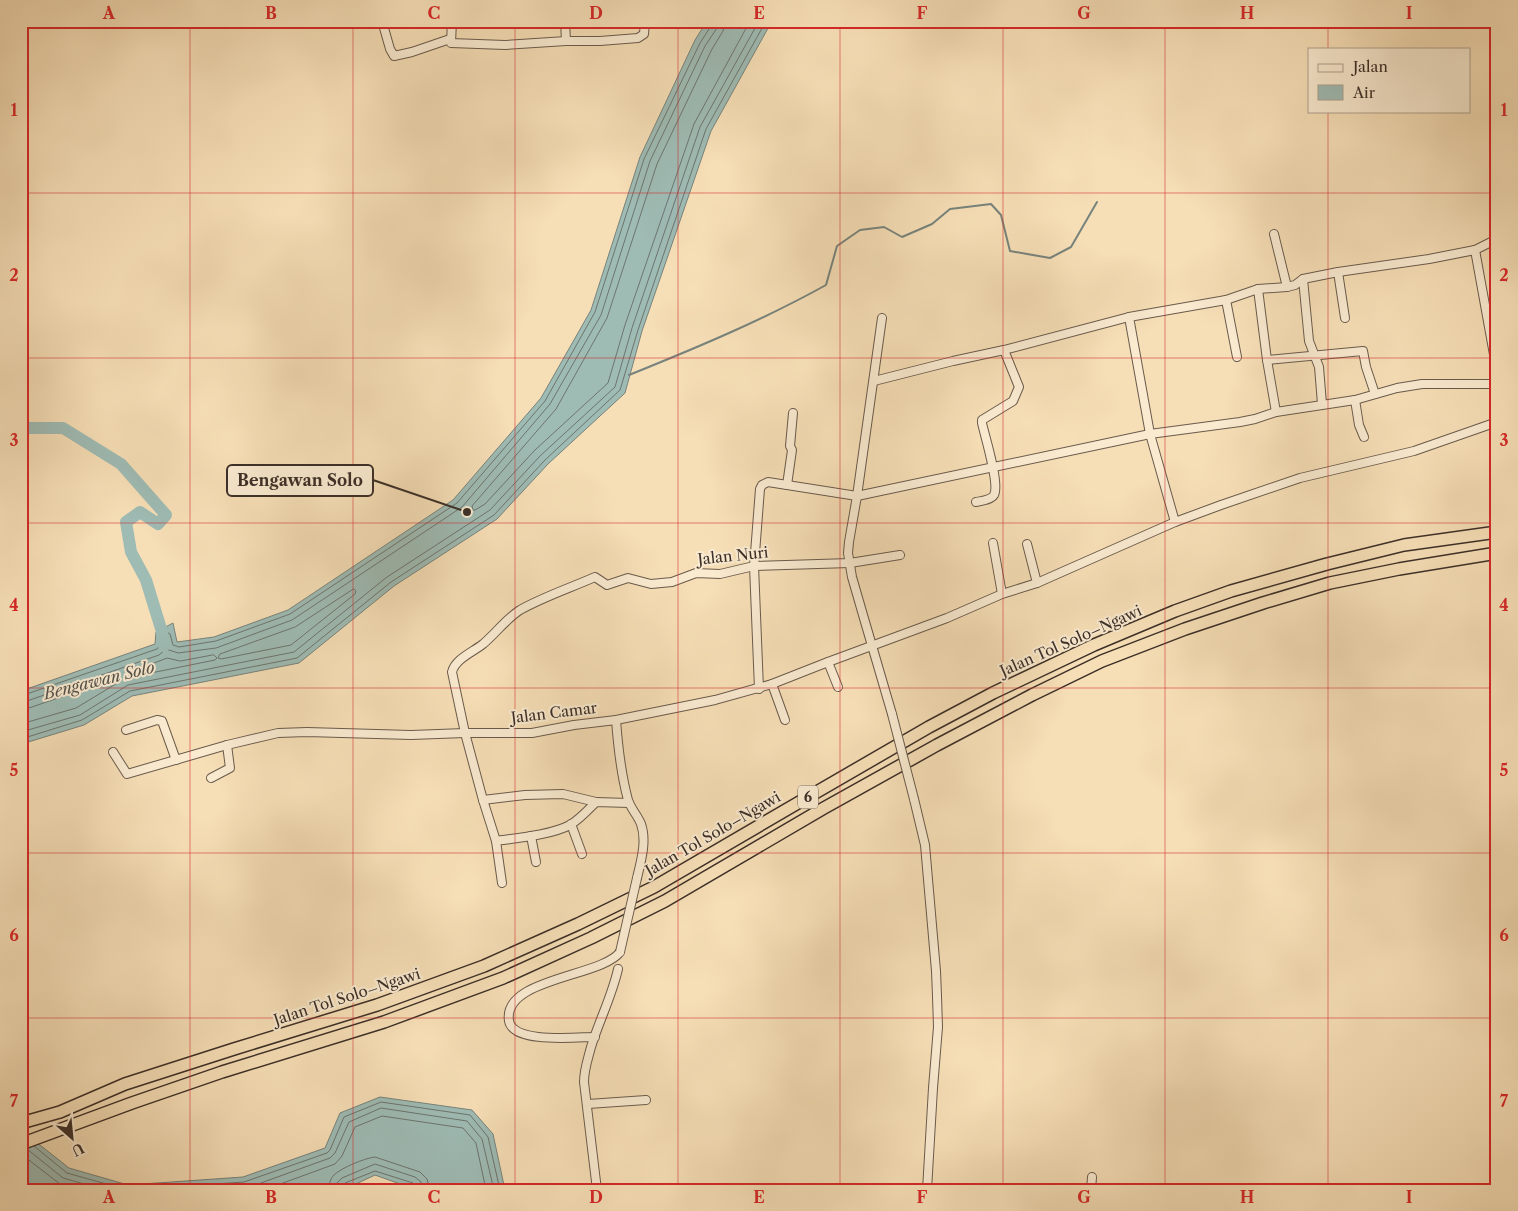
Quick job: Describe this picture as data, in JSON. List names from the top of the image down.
{
  "streets": {
    "highway": ["Jalan Tol Solo–Ngawi", "6"],
    "street": ["Jalan Nuri", "Jalan Camar"]
  },
  "crossings": [
    ["Jalan Nuri", "Jalan Camar"]
  ],
  "water": ["Bengawan Solo"],
  "places": ["Bengawan Solo"],
  "legend": ["Jalan", "Air"],
  "north": "bottom right",
  "grid": {
    "columns": [
      "A",
      "B",
      "C",
      "D",
      "E",
      "F",
      "G",
      "H",
      "I"
    ],
    "rows": [
      "1",
      "2",
      "3",
      "4",
      "5",
      "6",
      "7"
    ]
  }
}
